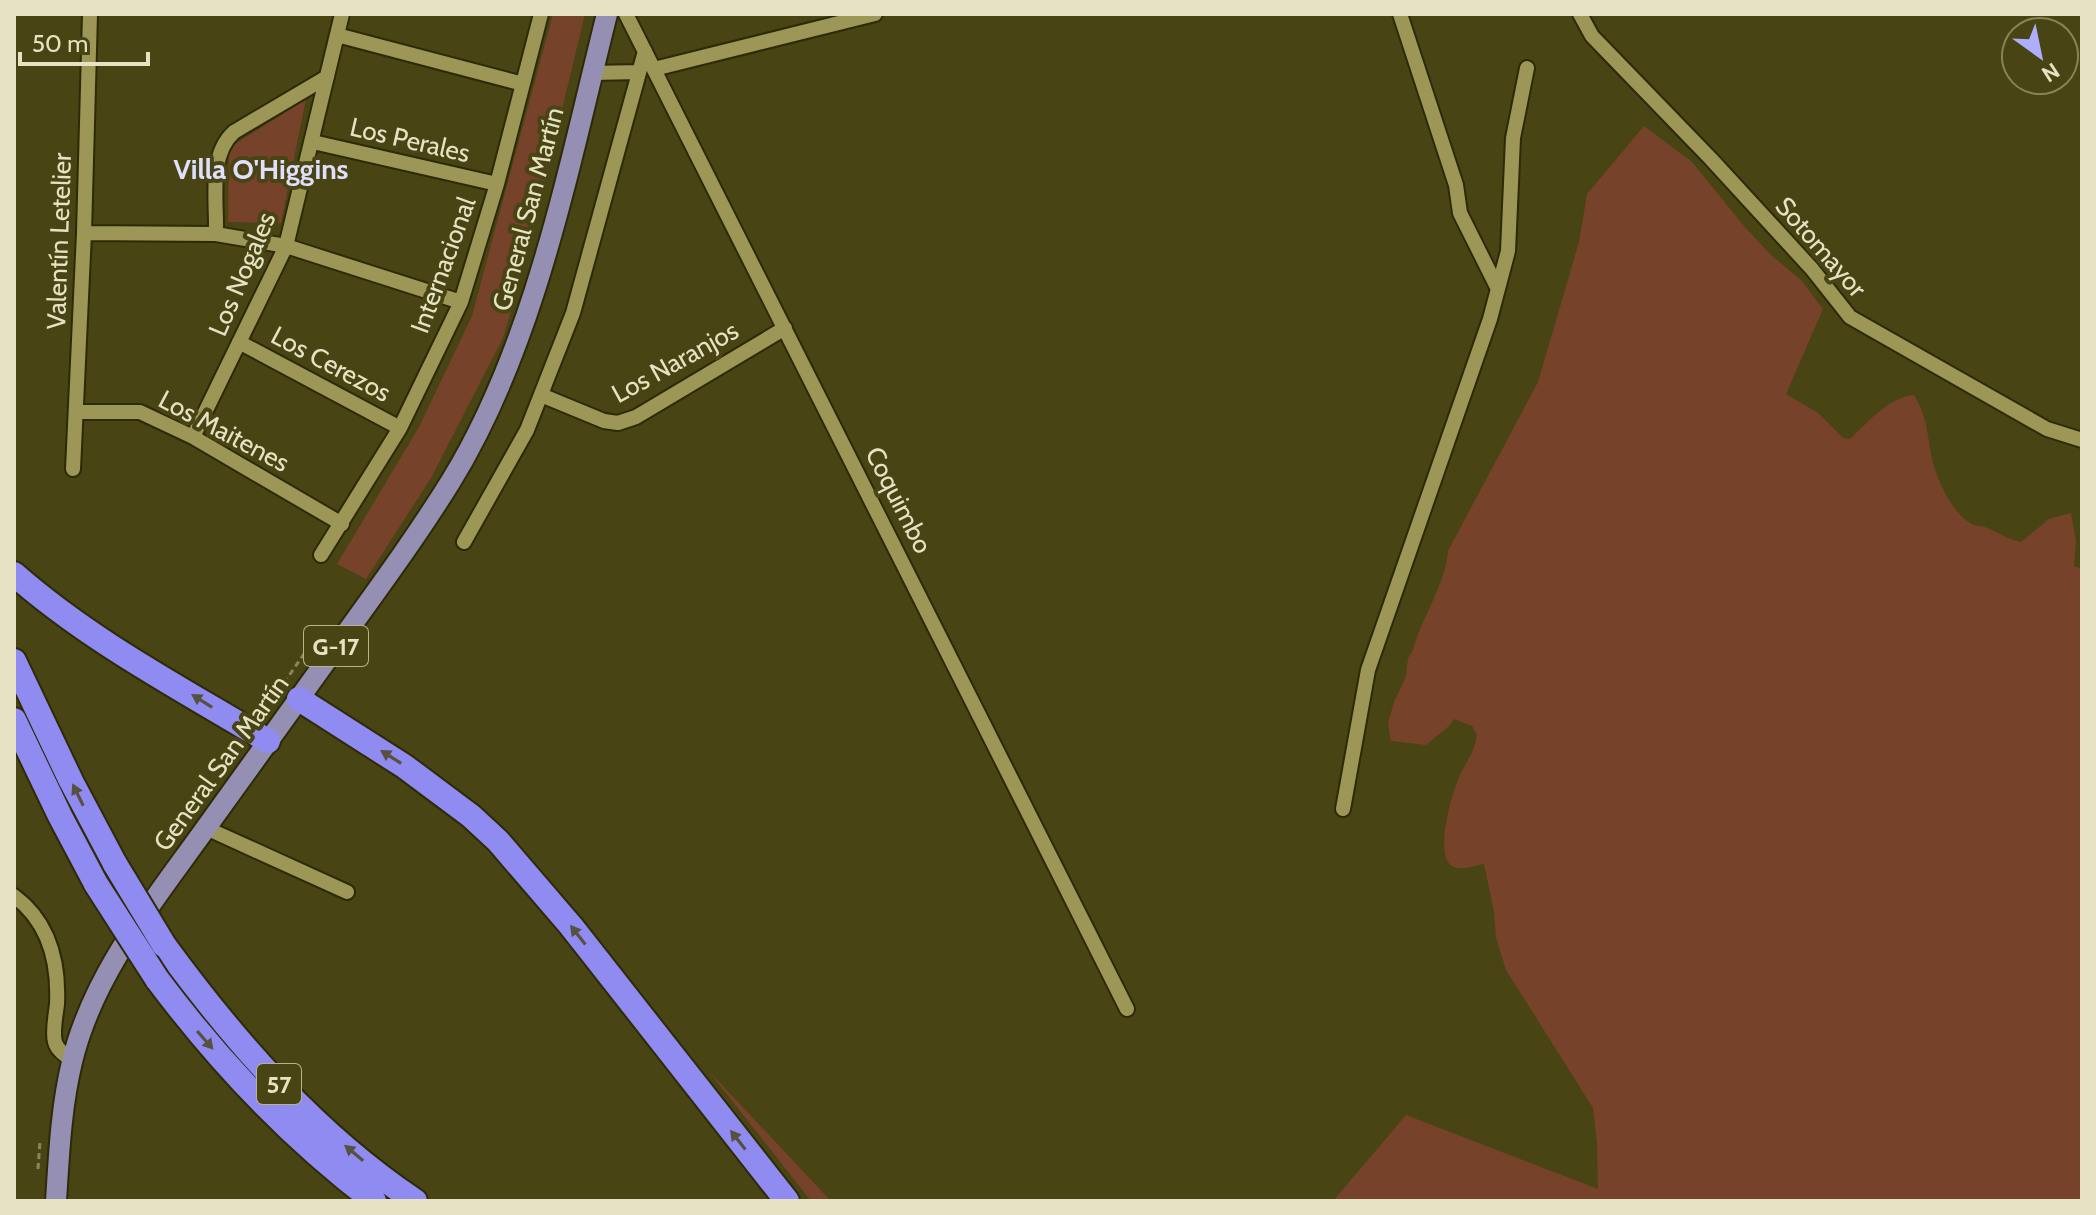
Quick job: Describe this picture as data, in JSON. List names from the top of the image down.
{
  "streets": {
    "highway": ["57"],
    "main road": ["General San Martín", "G-17"],
    "street": [
      "Los Perales",
      "Valentín Letelier",
      "Sotomayor",
      "Internacional",
      "Los Nogales",
      "Los Naranjos",
      "Los Cerezos",
      "Los Maitenes",
      "Coquimbo"
    ]
  },
  "crossings": [
    ["Los Perales", "Internacional"],
    ["Los Perales", "Los Nogales"],
    ["Valentín Letelier", "Los Maitenes"],
    ["Internacional", "Los Cerezos"],
    ["Internacional", "Los Maitenes"],
    ["Los Nogales", "Los Cerezos"],
    ["Los Nogales", "Los Maitenes"],
    ["Los Naranjos", "Coquimbo"]
  ],
  "districts": ["Villa O'Higgins"],
  "scale_bar": "50 m",
  "north": "bottom right"
}
